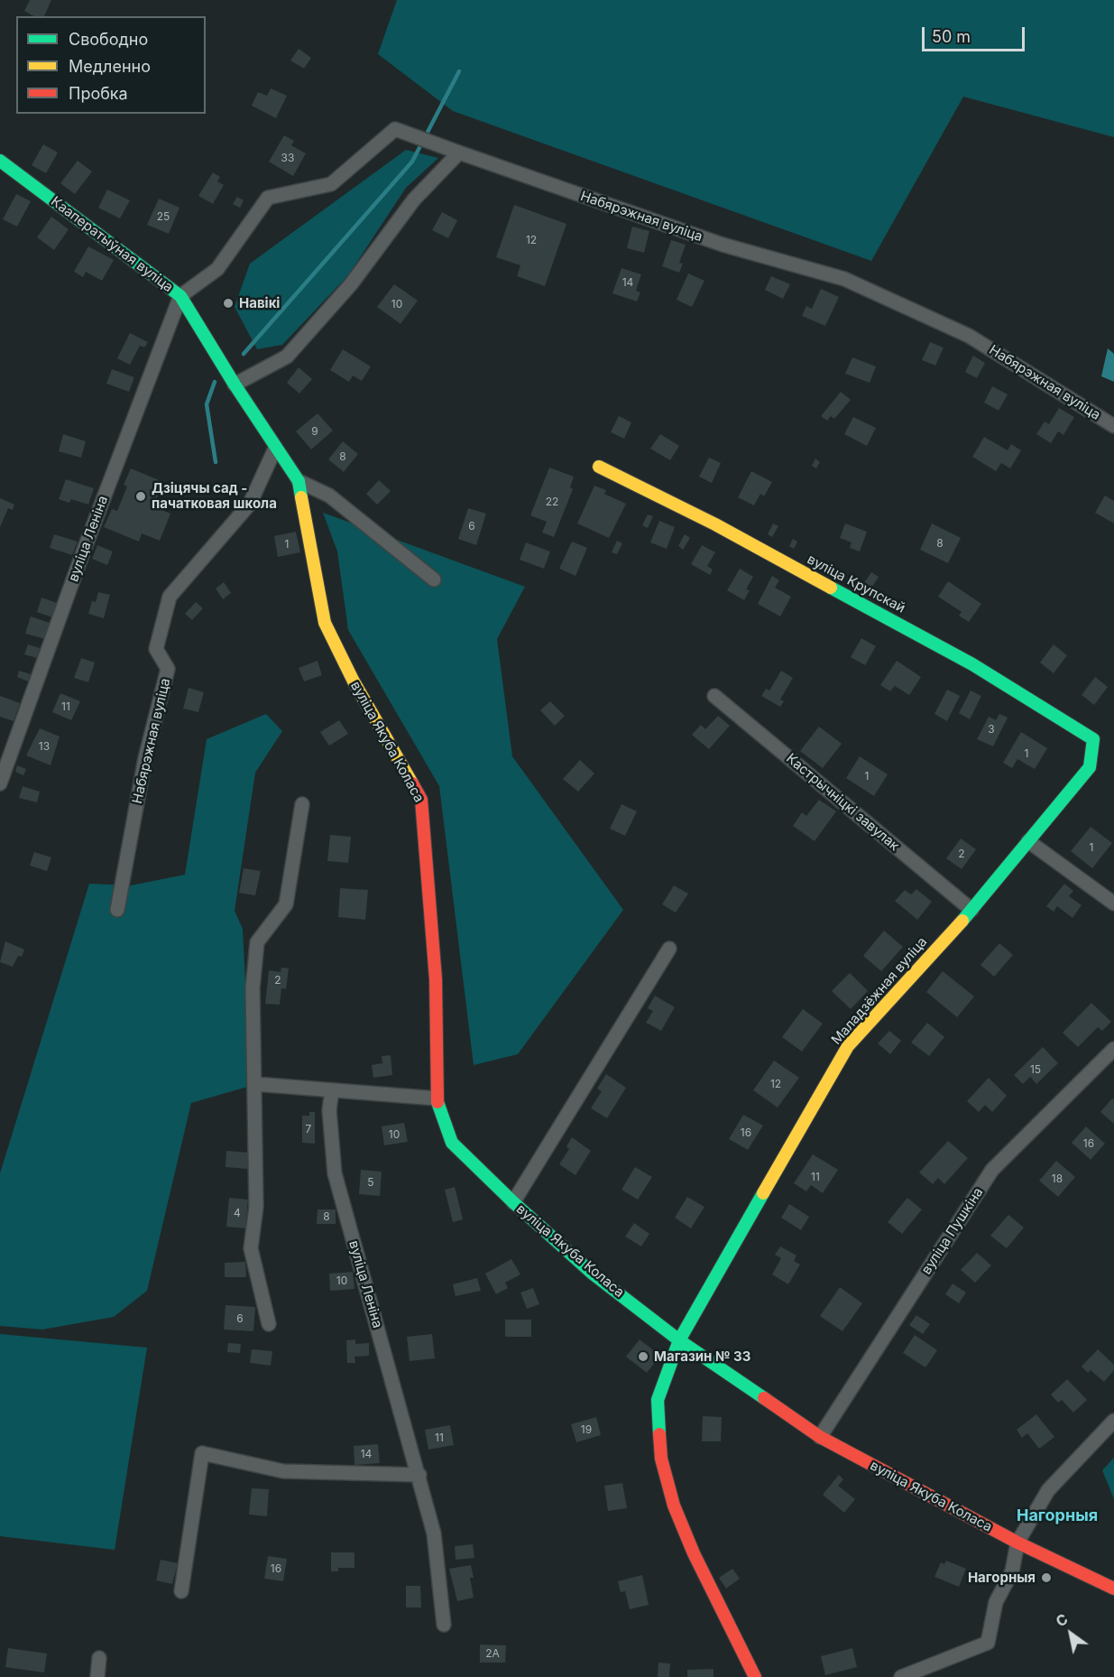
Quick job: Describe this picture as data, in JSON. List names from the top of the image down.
{
  "streets": {
    "street": [
      "Набярэжная вуліца",
      "Кааператыўная вуліца",
      "вуліца Леніна",
      "вуліца Крупскай",
      "вуліца Якуба Коласа",
      "Кастрычніцкі завулак",
      "Маладзёжная вуліца",
      "вуліца Пушкіна"
    ]
  },
  "crossings": [
    ["Набярэжная вуліца", "Кааператыўная вуліца"],
    ["Набярэжная вуліца", "вуліца Якуба Коласа"],
    ["Кааператыўная вуліца", "вуліца Леніна"],
    ["Кааператыўная вуліца", "вуліца Якуба Коласа"],
    ["вуліца Леніна", "вуліца Якуба Коласа"],
    ["вуліца Крупскай", "Маладзёжная вуліца"],
    ["вуліца Якуба Коласа", "Маладзёжная вуліца"],
    ["вуліца Якуба Коласа", "вуліца Пушкіна"],
    ["Кастрычніцкі завулак", "Маладзёжная вуліца"]
  ],
  "districts": ["Нагорныя"],
  "places": [
    "Навікі",
    "Дзіцячы сад - пачатковая школа",
    "Магазин № 33",
    "Нагорныя"
  ],
  "house_numbers": [
    "33",
    "25",
    "12",
    "14",
    "10",
    "9",
    "8",
    "22",
    "6",
    "8",
    "1",
    "11",
    "3",
    "13",
    "1",
    "1",
    "1",
    "2",
    "2",
    "15",
    "12",
    "7",
    "16",
    "10",
    "16",
    "11",
    "18",
    "5",
    "4",
    "8",
    "10",
    "6",
    "19",
    "11",
    "14",
    "16",
    "2А"
  ],
  "legend": ["Свободно", "Медленно", "Пробка"],
  "scale_bar": "50 m",
  "north": "top left"
}
